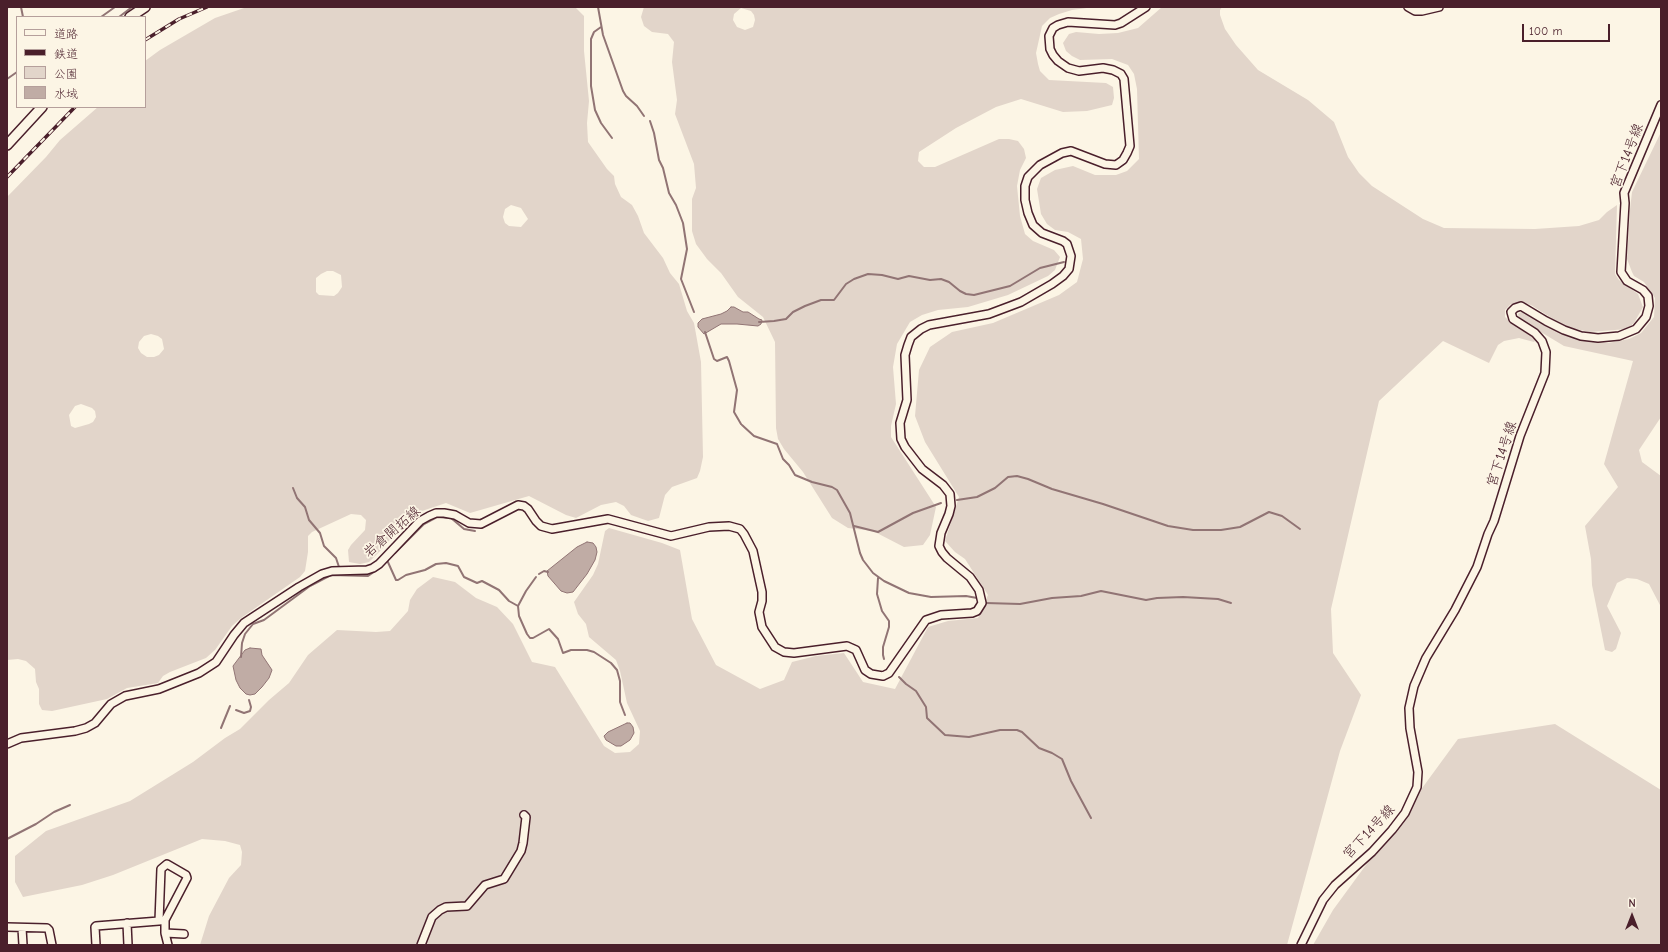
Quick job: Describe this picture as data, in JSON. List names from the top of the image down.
{
  "streets": {
    "street": ["宮下14号線", "岩倉開拓線"]
  },
  "legend": [
    "道路",
    "鉄道",
    "公園",
    "水域"
  ],
  "scale_bar": "100 m",
  "north": "top"
}
